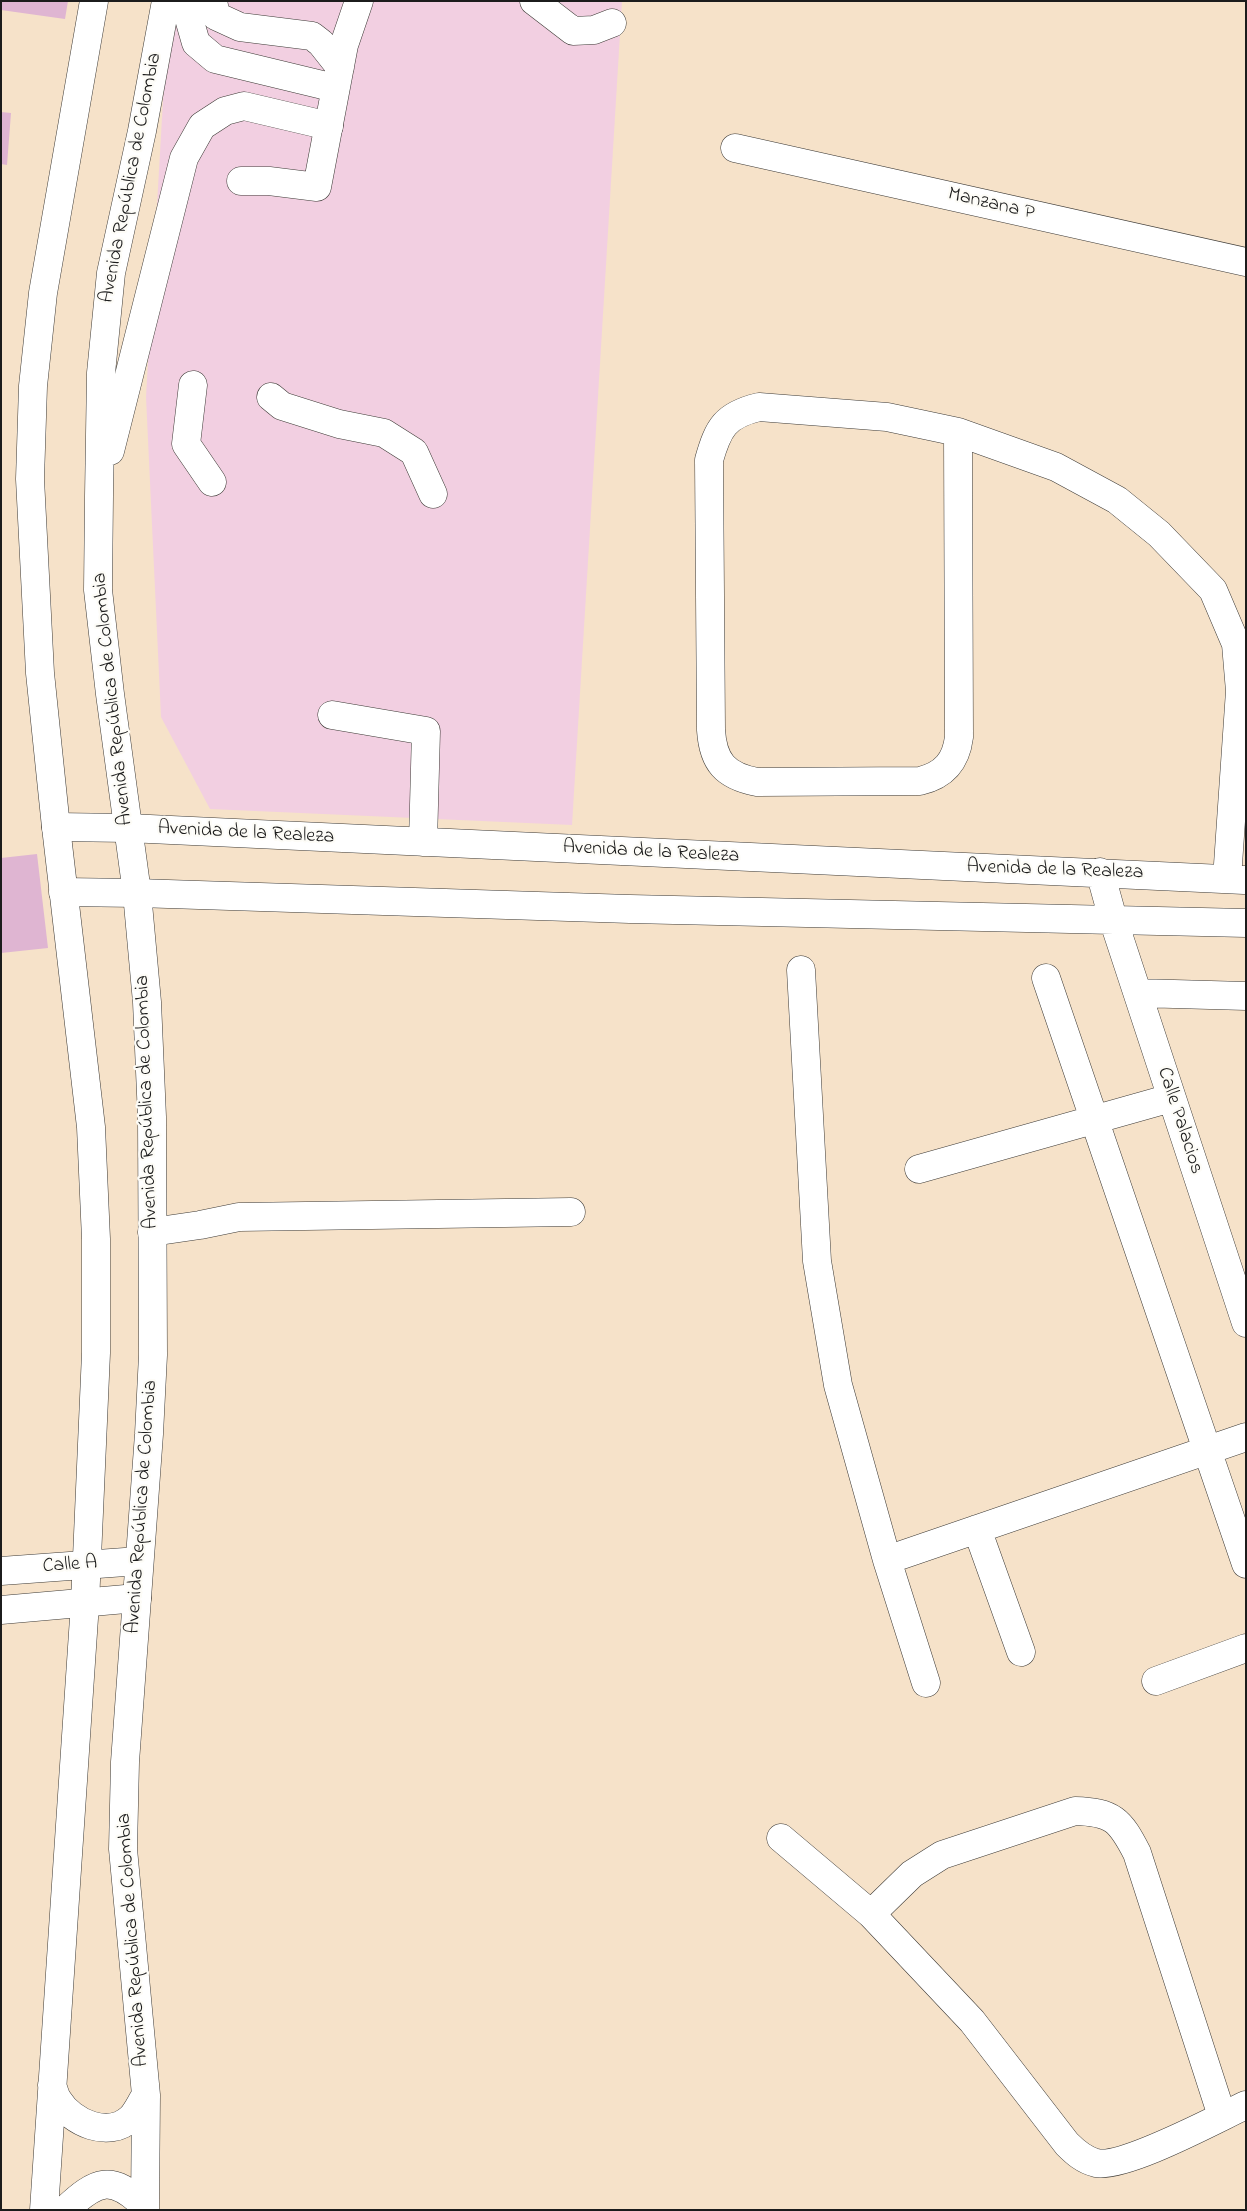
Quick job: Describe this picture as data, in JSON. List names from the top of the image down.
{
  "streets": {
    "main road": [
      "Avenida República de Colombia",
      "Manzana P",
      "Avenida de la Realeza",
      "Calle Palacios",
      "Calle A"
    ]
  },
  "crossings": [
    ["Avenida República de Colombia", "Avenida de la Realeza"],
    ["Avenida República de Colombia", "Calle A"],
    ["Avenida de la Realeza", "Calle Palacios"]
  ]
}
